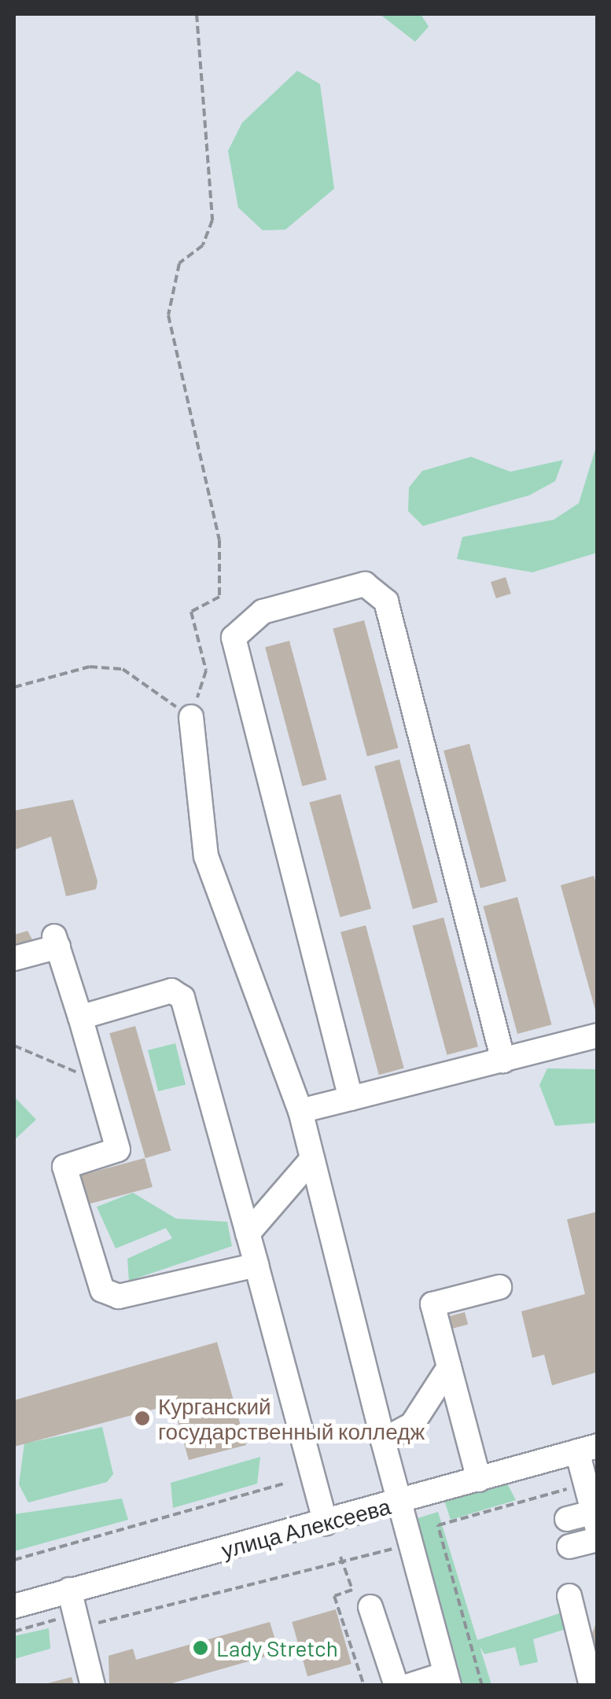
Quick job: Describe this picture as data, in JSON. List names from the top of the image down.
{
  "streets": {
    "street": ["улица Алексеева"]
  },
  "places": ["Курганский государственный колледж", "Lady Stretch"]
}
